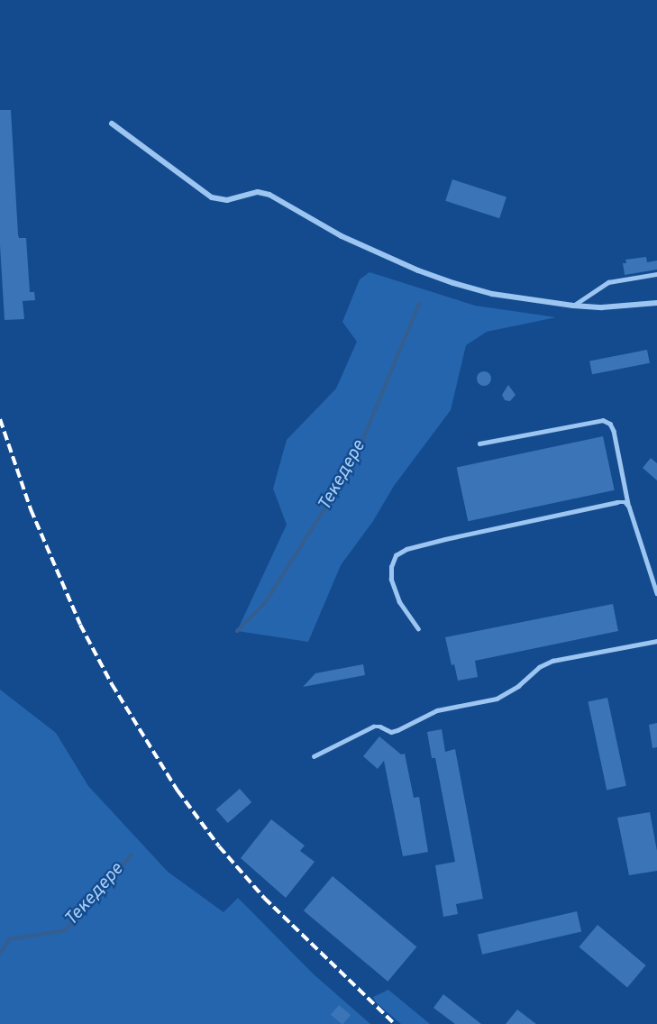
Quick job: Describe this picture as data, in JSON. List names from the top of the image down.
{
  "water": ["Текедере"]
}
